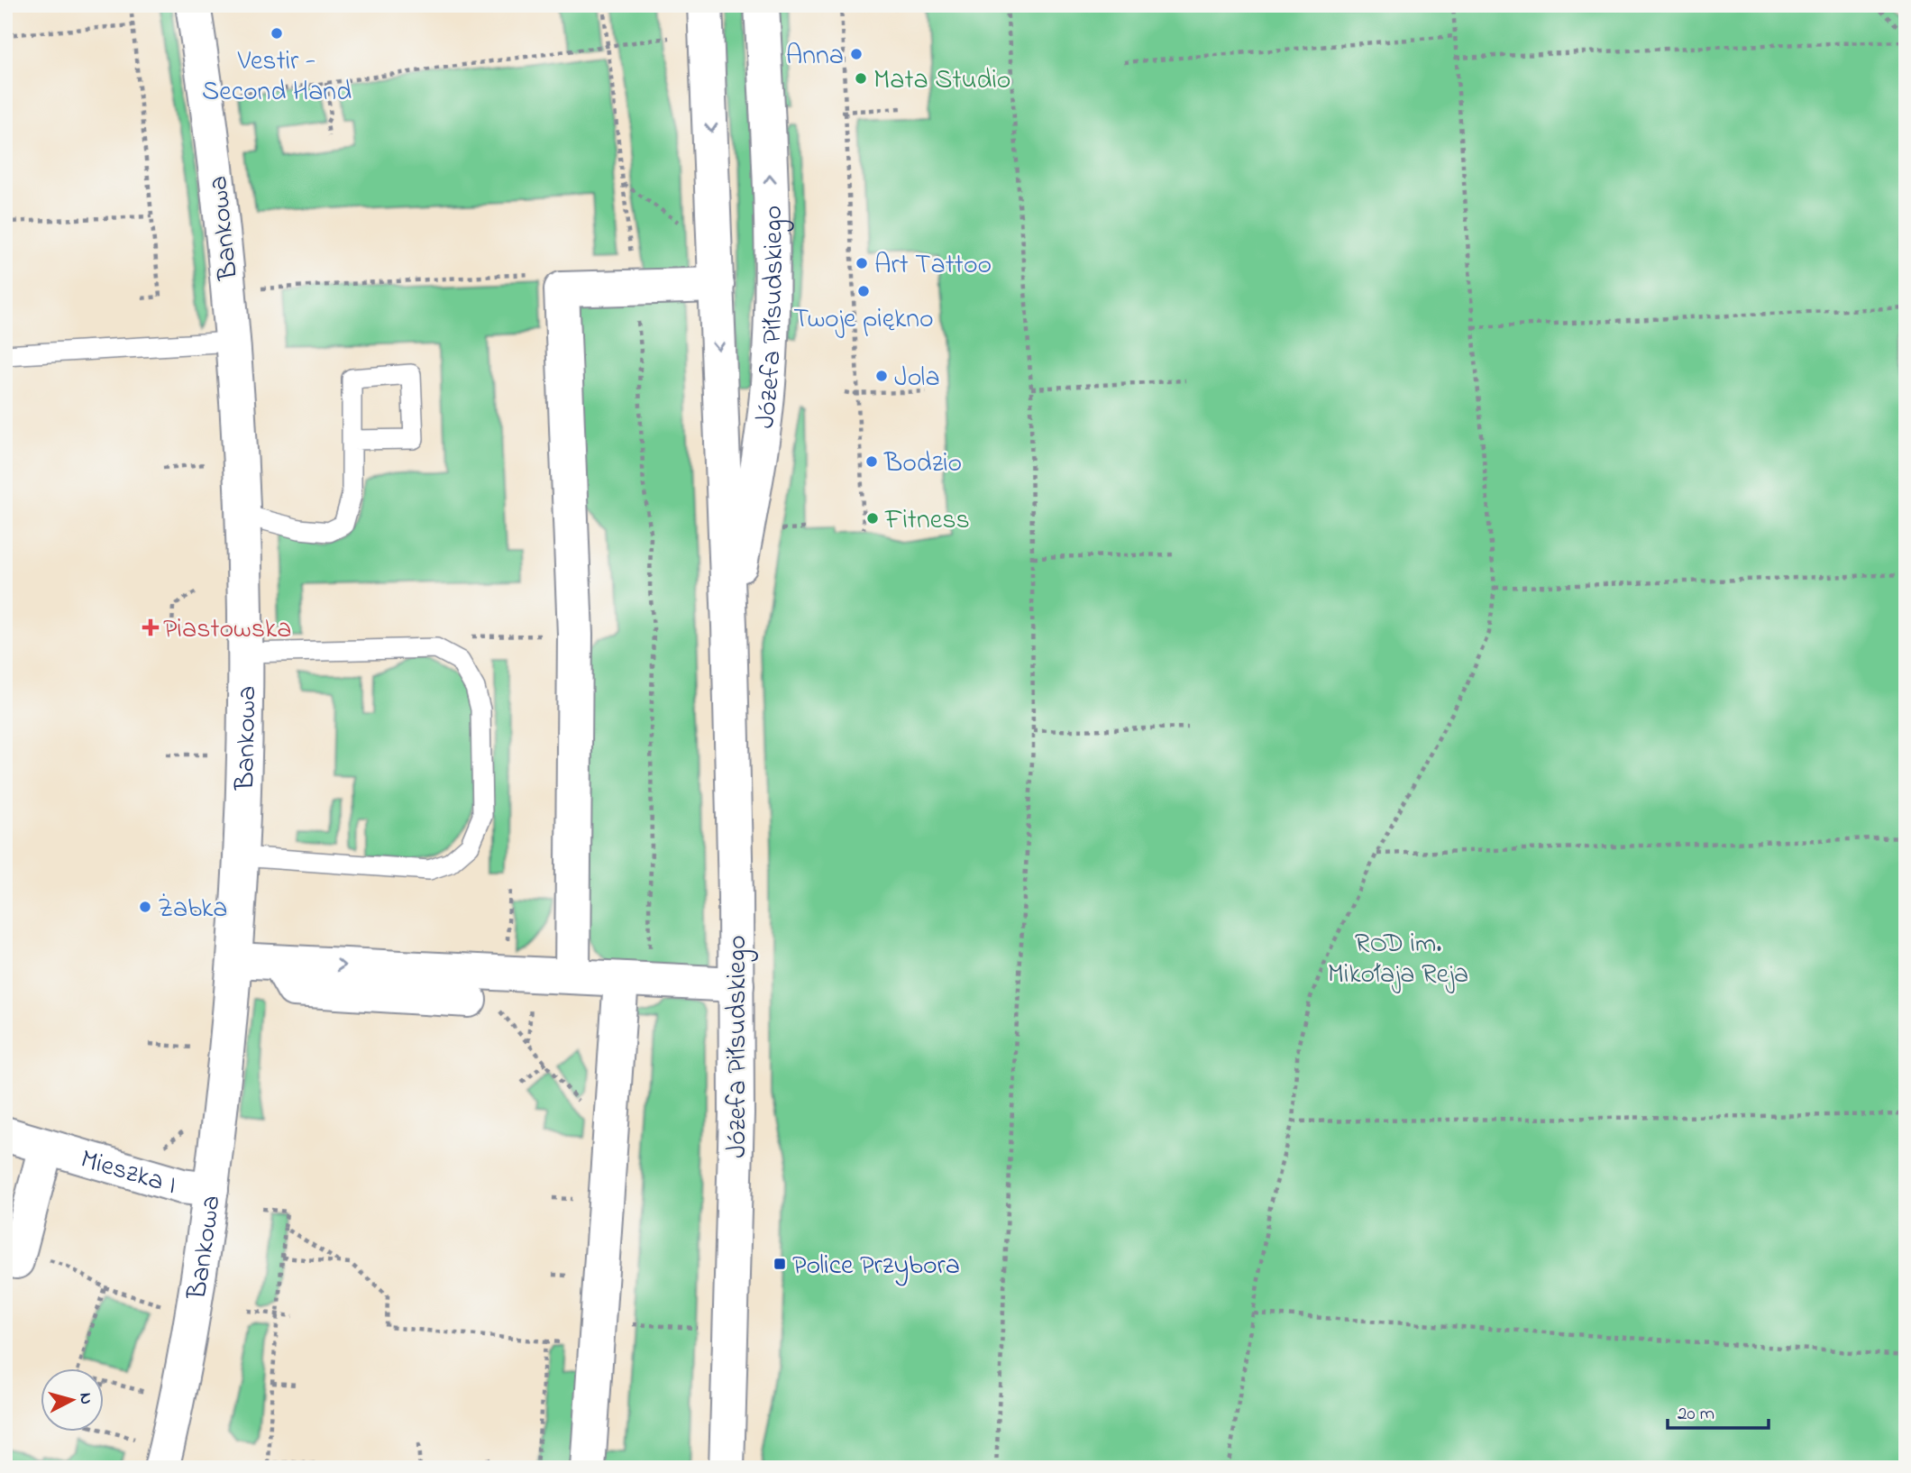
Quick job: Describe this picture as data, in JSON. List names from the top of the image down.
{
  "streets": {
    "street": ["Bankowa", "Józefa Piłsudskiego", "Mieszka I"]
  },
  "crossings": [
    ["Bankowa", "Mieszka I"]
  ],
  "parks": ["ROD im. Mikołaja Reja"],
  "places": {
    "other": [
      "Vestir - Second Hand",
      "Anna",
      "Mata Studio",
      "Art Tattoo",
      "Twoje piękno",
      "Jola",
      "Bodzio",
      "Fitness",
      "Żabka"
    ],
    "health": ["Piastowska"],
    "transit": ["Police Przybora"]
  },
  "scale_bar": "20 m",
  "north": "right"
}
